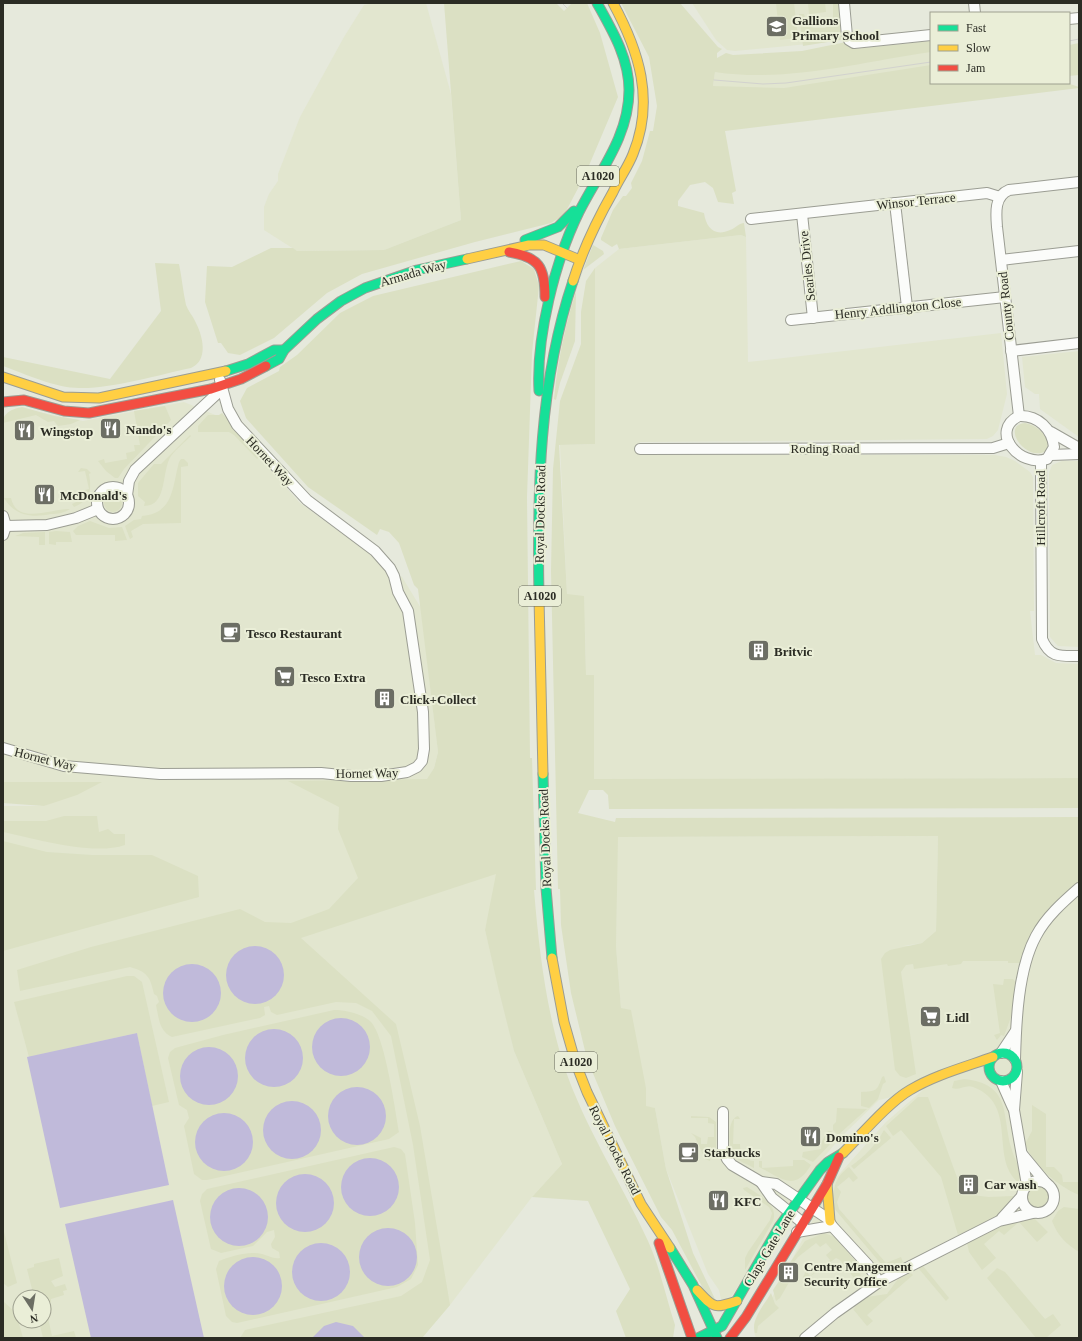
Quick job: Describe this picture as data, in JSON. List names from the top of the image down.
{
  "streets": {
    "main road": [
      "A1020",
      "Armada Way",
      "Royal Docks Road",
      "Claps Gate Lane"
    ],
    "street": [
      "Winsor Terrace",
      "Searles Drive",
      "County Road",
      "Henry Addlington Close",
      "Roding Road",
      "Hornet Way",
      "Hillcroft Road"
    ]
  },
  "crossings": [
    ["Winsor Terrace", "Searles Drive"],
    ["Winsor Terrace", "County Road"],
    ["Searles Drive", "Henry Addlington Close"],
    ["Armada Way", "Hornet Way"],
    ["Armada Way", "Royal Docks Road"],
    ["County Road", "Henry Addlington Close"],
    ["County Road", "Roding Road"],
    ["County Road", "Hillcroft Road"],
    ["Roding Road", "Hillcroft Road"],
    ["Royal Docks Road", "Claps Gate Lane"]
  ],
  "places": {
    "school or university": ["Gallions Primary School"],
    "restaurant": [
      "Nando's",
      "Wingstop",
      "McDonald's",
      "Domino's",
      "KFC"
    ],
    "cafe": ["Tesco Restaurant", "Starbucks"],
    "building": [
      "Britvic",
      "Click+Collect",
      "Car wash",
      "Centre Mangement Security Office"
    ],
    "supermarket": ["Tesco Extra", "Lidl"]
  },
  "legend": ["Fast", "Slow", "Jam"],
  "north": "bottom"
}
